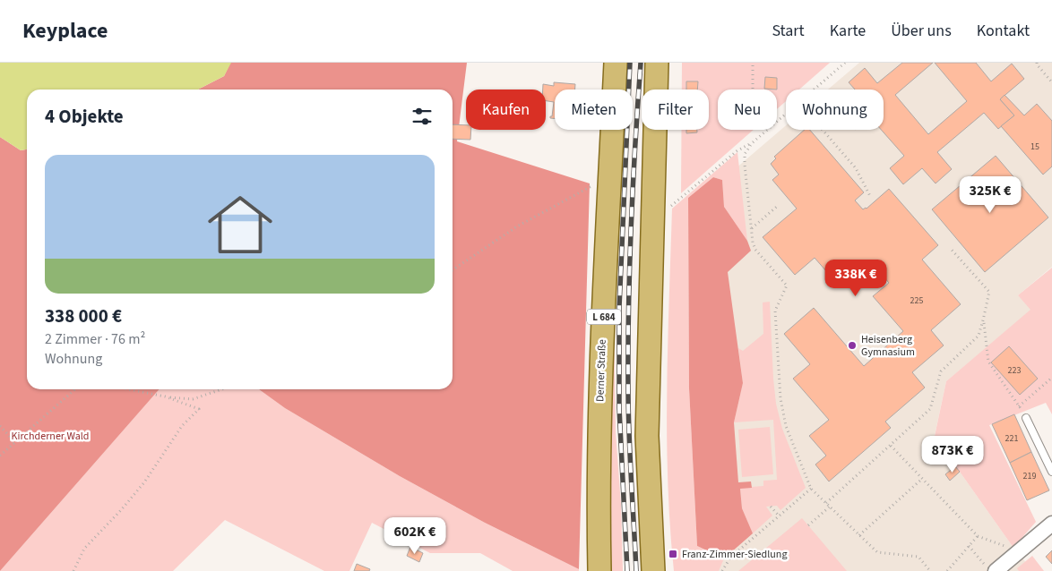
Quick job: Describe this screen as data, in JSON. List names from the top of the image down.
{
  "streets": {
    "main road": ["L 684", "Derner Straße"]
  },
  "parks": ["Kirchderner Wald"],
  "places": {
    "other": ["Heisenberg Gymnasium"],
    "transit": ["Franz-Zimmer-Siedlung"]
  },
  "house_numbers": [
    "15",
    "225",
    "223",
    "221",
    "219"
  ],
  "page": {
    "header": "Keyplace",
    "nav": [
      "Start",
      "Karte",
      "Über uns",
      "Kontakt"
    ],
    "chip": [
      "Kaufen",
      "Mieten",
      "Filter",
      "Neu",
      "Wohnung"
    ],
    "heading": "4 Objekte",
    "list": [
      {
        "name": "338 000 €",
        "note": "2 Zimmer · 76 m² · Wohnung"
      }
    ],
    "price": [
      "325K €",
      "338K €",
      "873K €",
      "602K €"
    ]
  }
}
